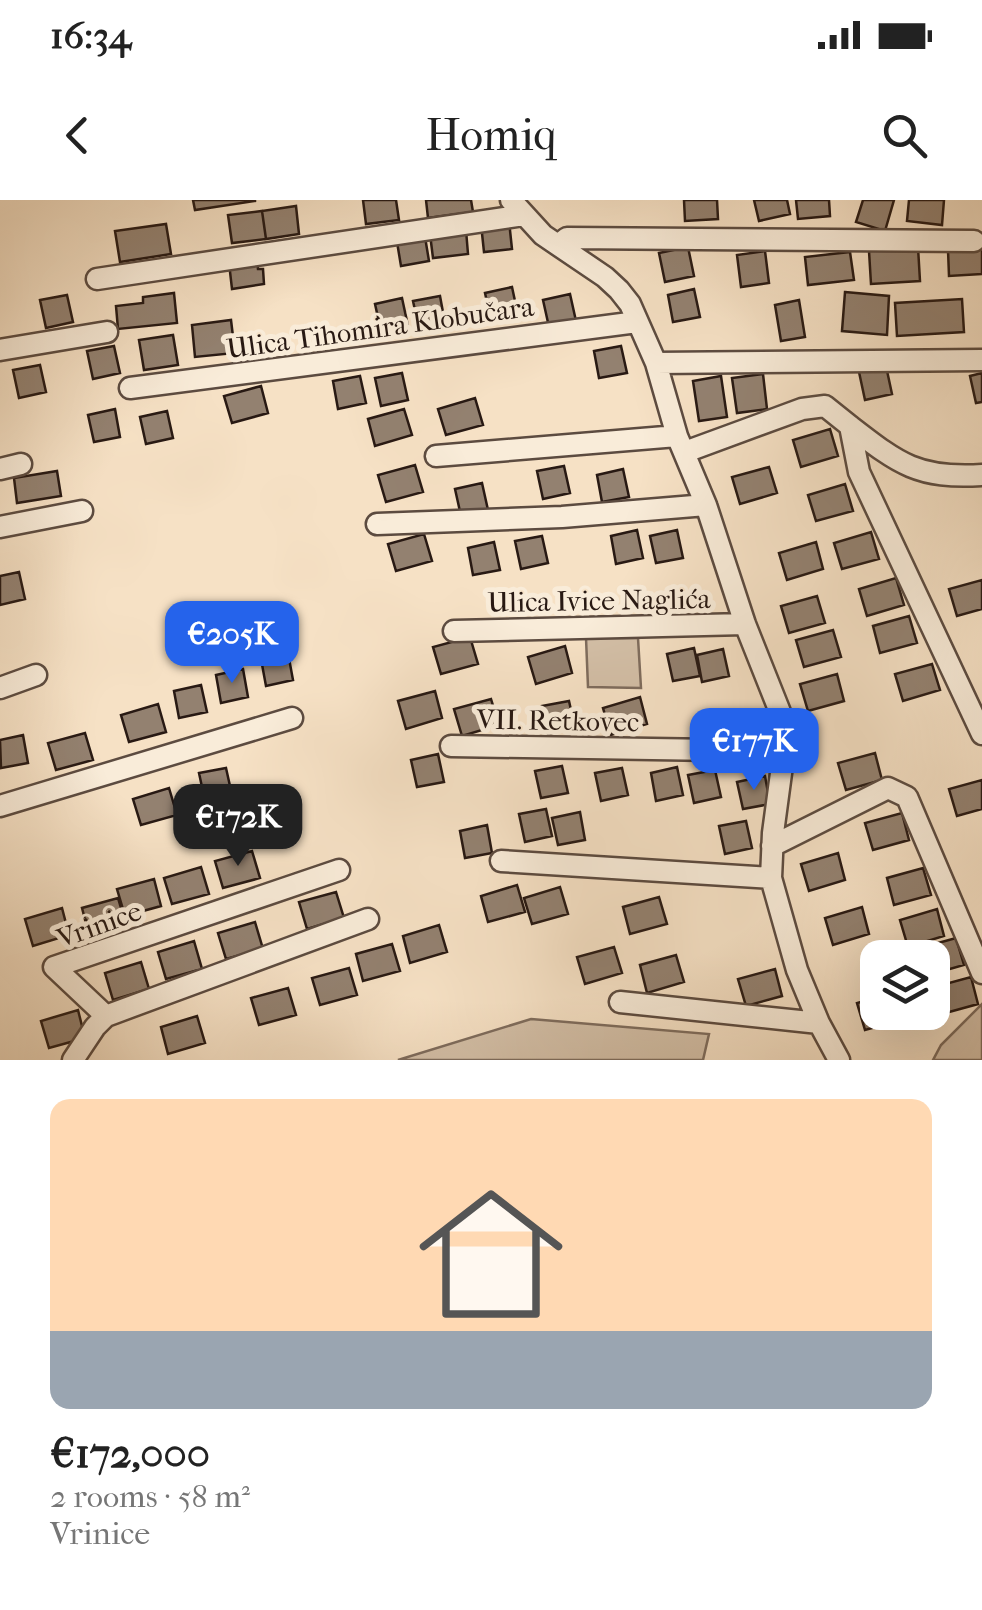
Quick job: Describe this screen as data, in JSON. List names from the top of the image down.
{
  "streets": {
    "street": [
      "Ulica Tihomira Klobučara",
      "Ulica Ivice Naglića",
      "VII. Retkovec",
      "Vrinice"
    ]
  },
  "page": {
    "status": "16:34",
    "header": "Homiq",
    "price": ["€205K", "€177K", "€172K"],
    "list": [
      {
        "name": "€172,000",
        "note": "2 rooms · 58 m² · Vrinice"
      }
    ]
  }
}
